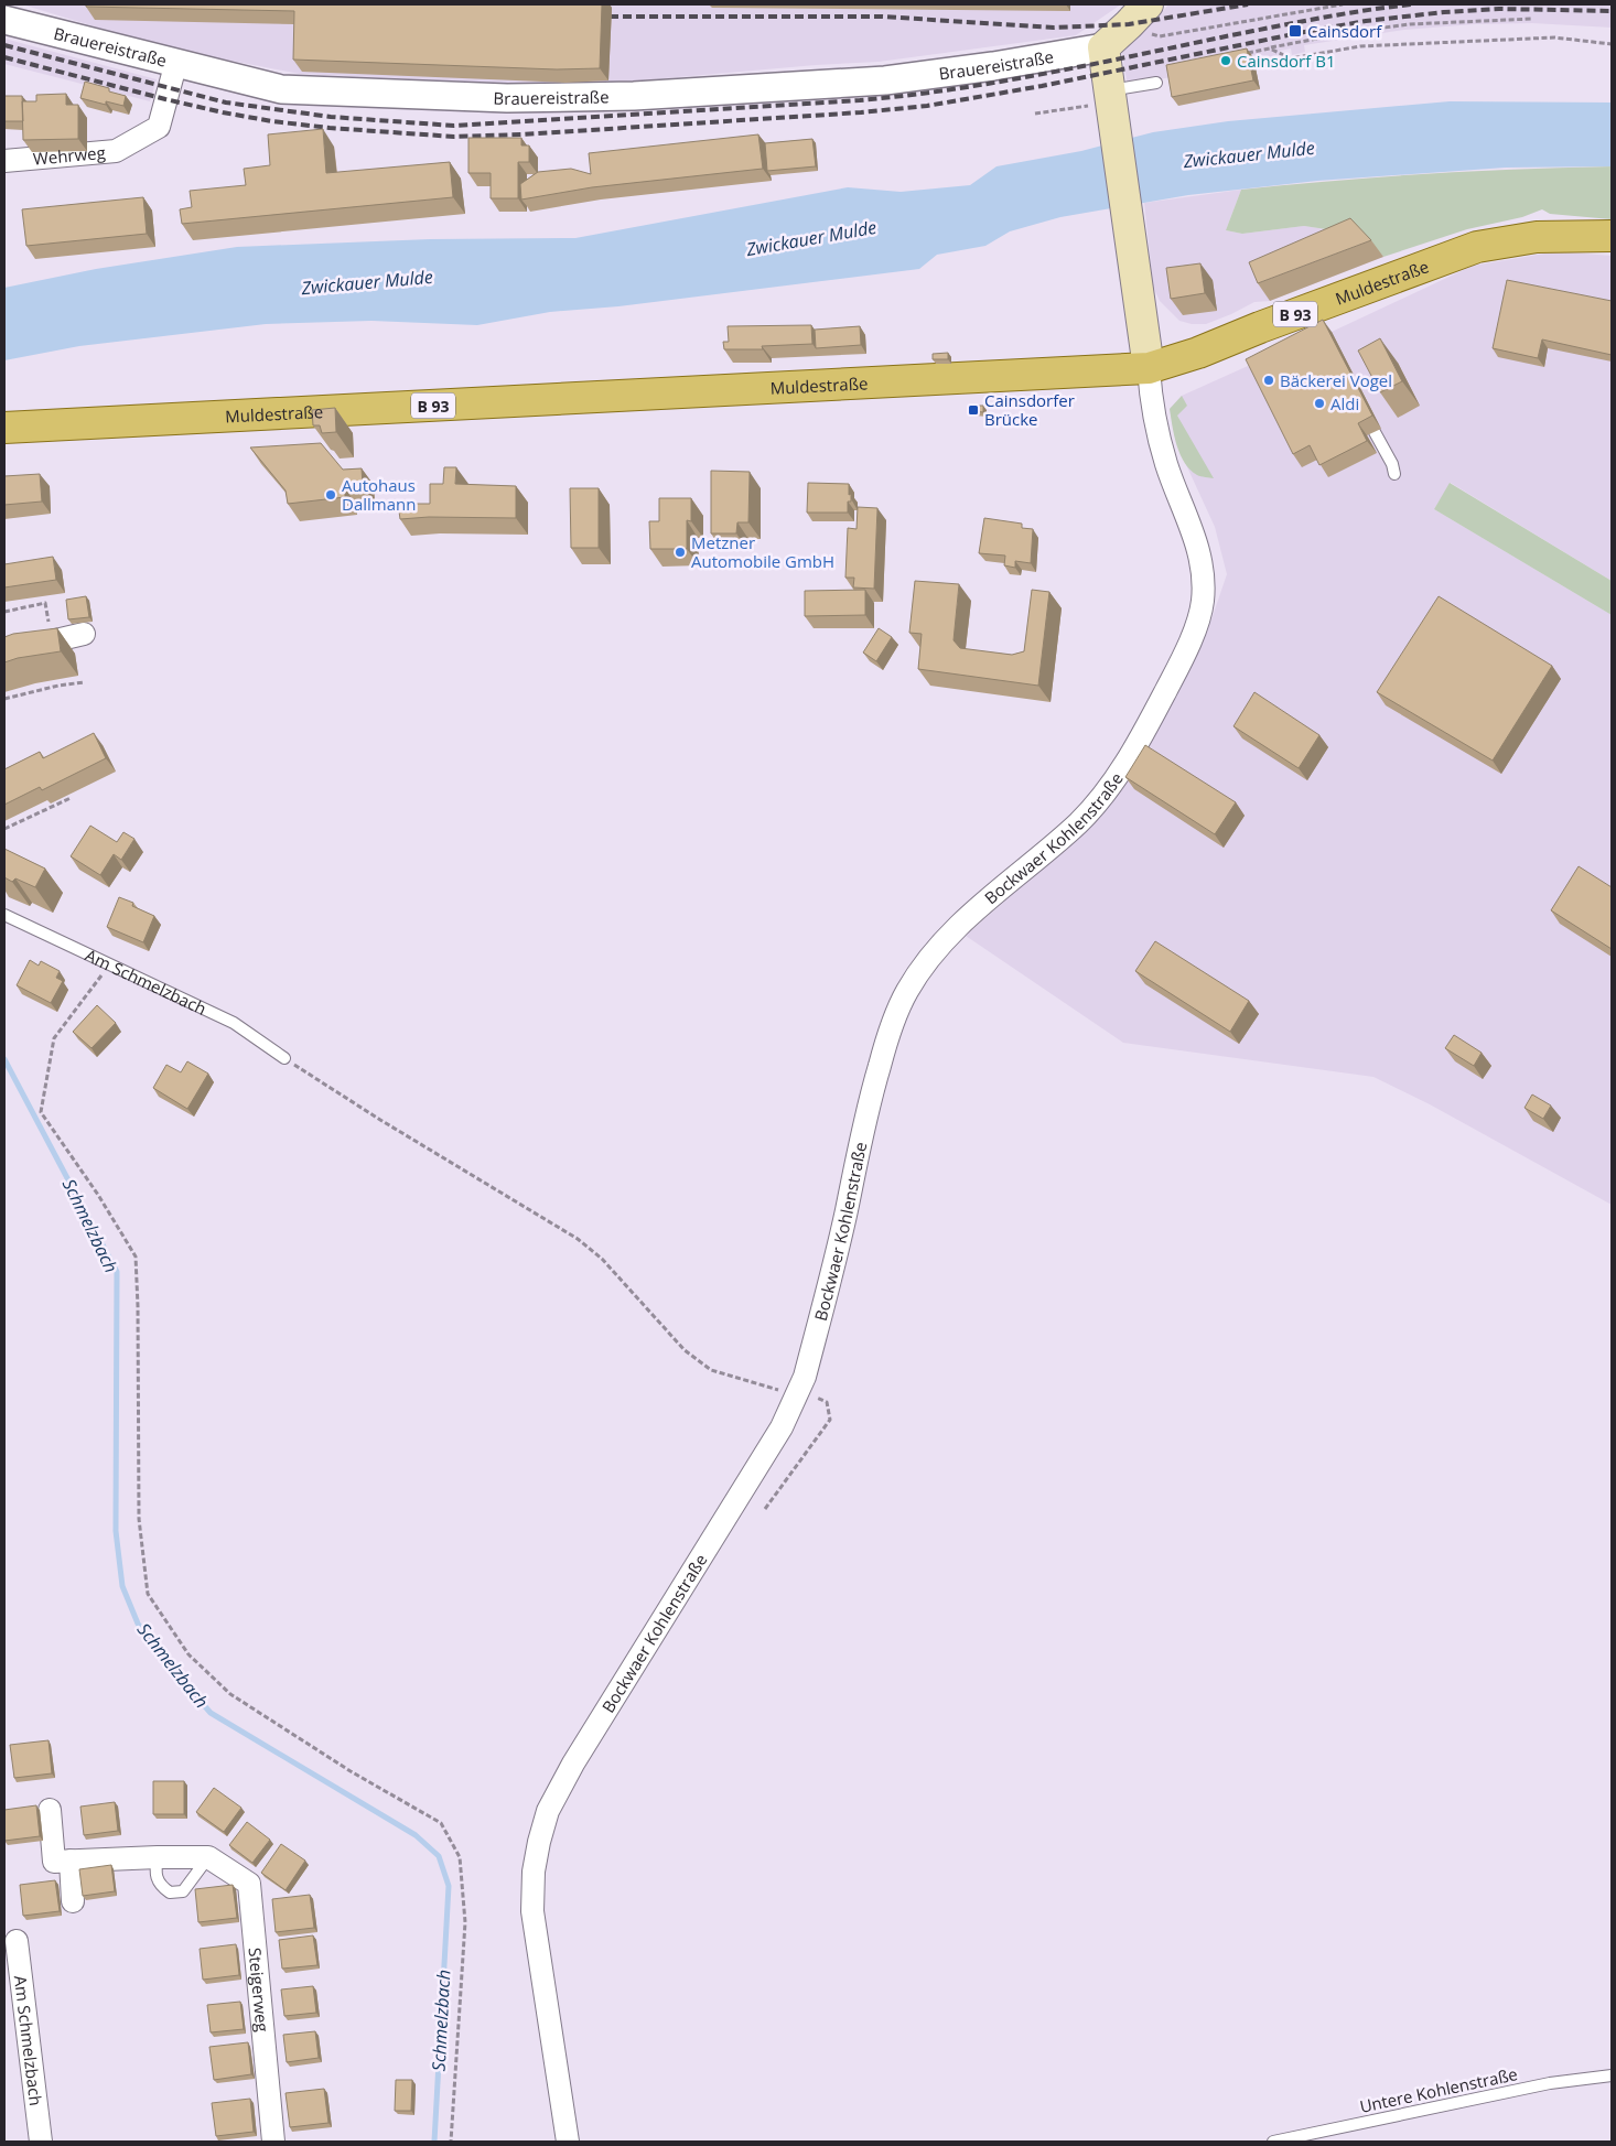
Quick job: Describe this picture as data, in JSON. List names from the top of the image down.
{
  "streets": {
    "main road": ["Muldestraße", "B 93"],
    "street": [
      "Brauereistraße",
      "Wehrweg",
      "Bockwaer Kohlenstraße",
      "Am Schmelzbach",
      "Steigerweg"
    ],
    "lane": ["Untere Kohlenstraße"]
  },
  "crossings": [
    ["Brauereistraße", "Wehrweg"],
    ["Muldestraße", "Bockwaer Kohlenstraße"]
  ],
  "water": ["Zwickauer Mulde", "Schmelzbach"],
  "places": {
    "transit": ["Cainsdorf", "Cainsdorfer Brücke"],
    "other": [
      "Cainsdorf B1",
      "Bäckerei Vogel",
      "Aldi",
      "Autohaus Dallmann",
      "Metzner Automobile GmbH"
    ]
  }
}
